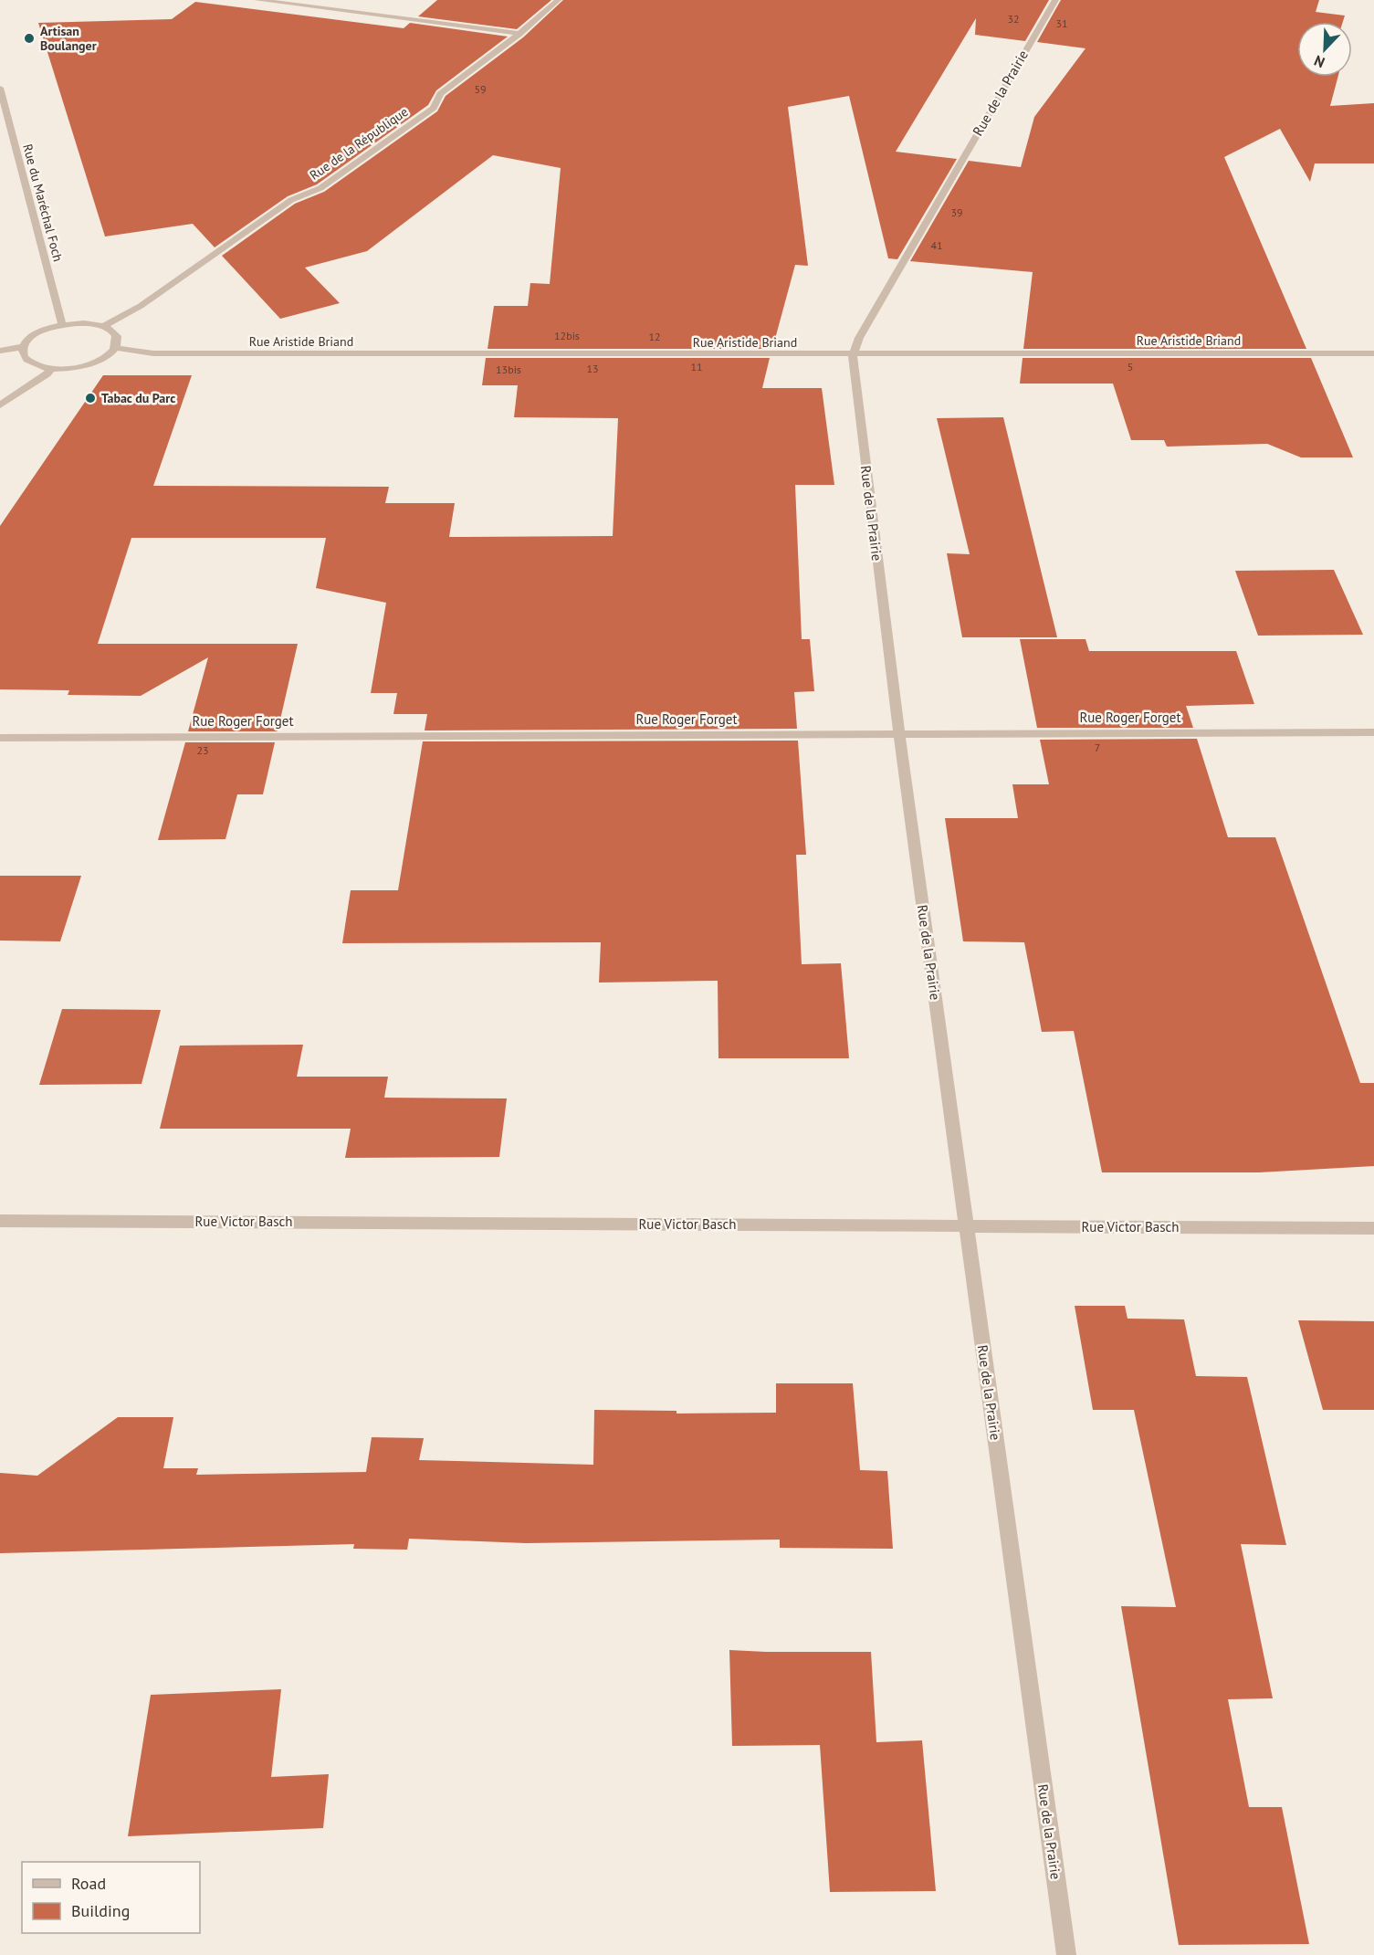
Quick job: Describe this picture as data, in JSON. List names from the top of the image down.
{
  "streets": {
    "street": [
      "Rue de la Prairie",
      "Rue de la République",
      "Rue du Maréchal Foch",
      "Rue Aristide Briand",
      "Rue Roger Forget",
      "Rue Victor Basch"
    ]
  },
  "crossings": [
    ["Rue de la Prairie", "Rue Aristide Briand"],
    ["Rue de la Prairie", "Rue Roger Forget"],
    ["Rue de la Prairie", "Rue Victor Basch"]
  ],
  "places": ["Artisan Boulanger", "Tabac du Parc"],
  "house_numbers": [
    "32",
    "31",
    "59",
    "39",
    "41",
    "12bis",
    "12",
    "11",
    "5",
    "13",
    "13bis",
    "7",
    "23"
  ],
  "legend": ["Road", "Building"],
  "north": "bottom left"
}
